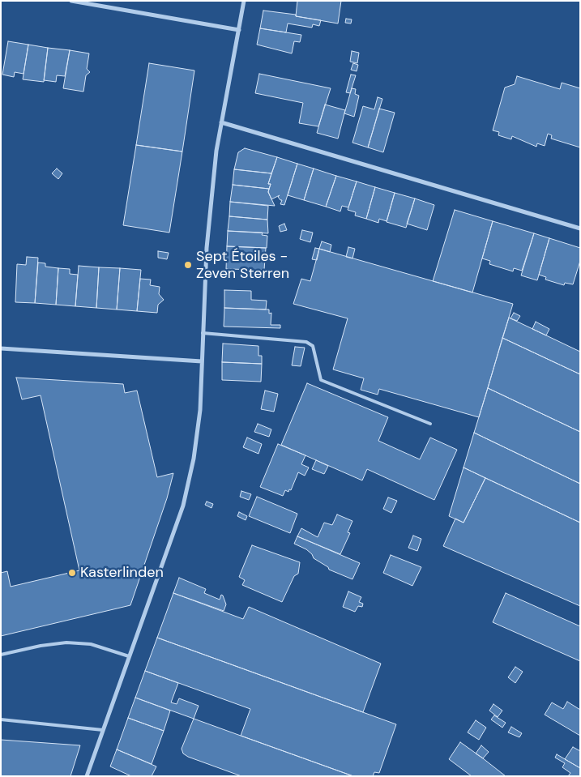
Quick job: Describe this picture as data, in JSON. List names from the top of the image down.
{
  "places": ["Sept Étoiles - Zeven Sterren", "Kasterlinden"]
}
